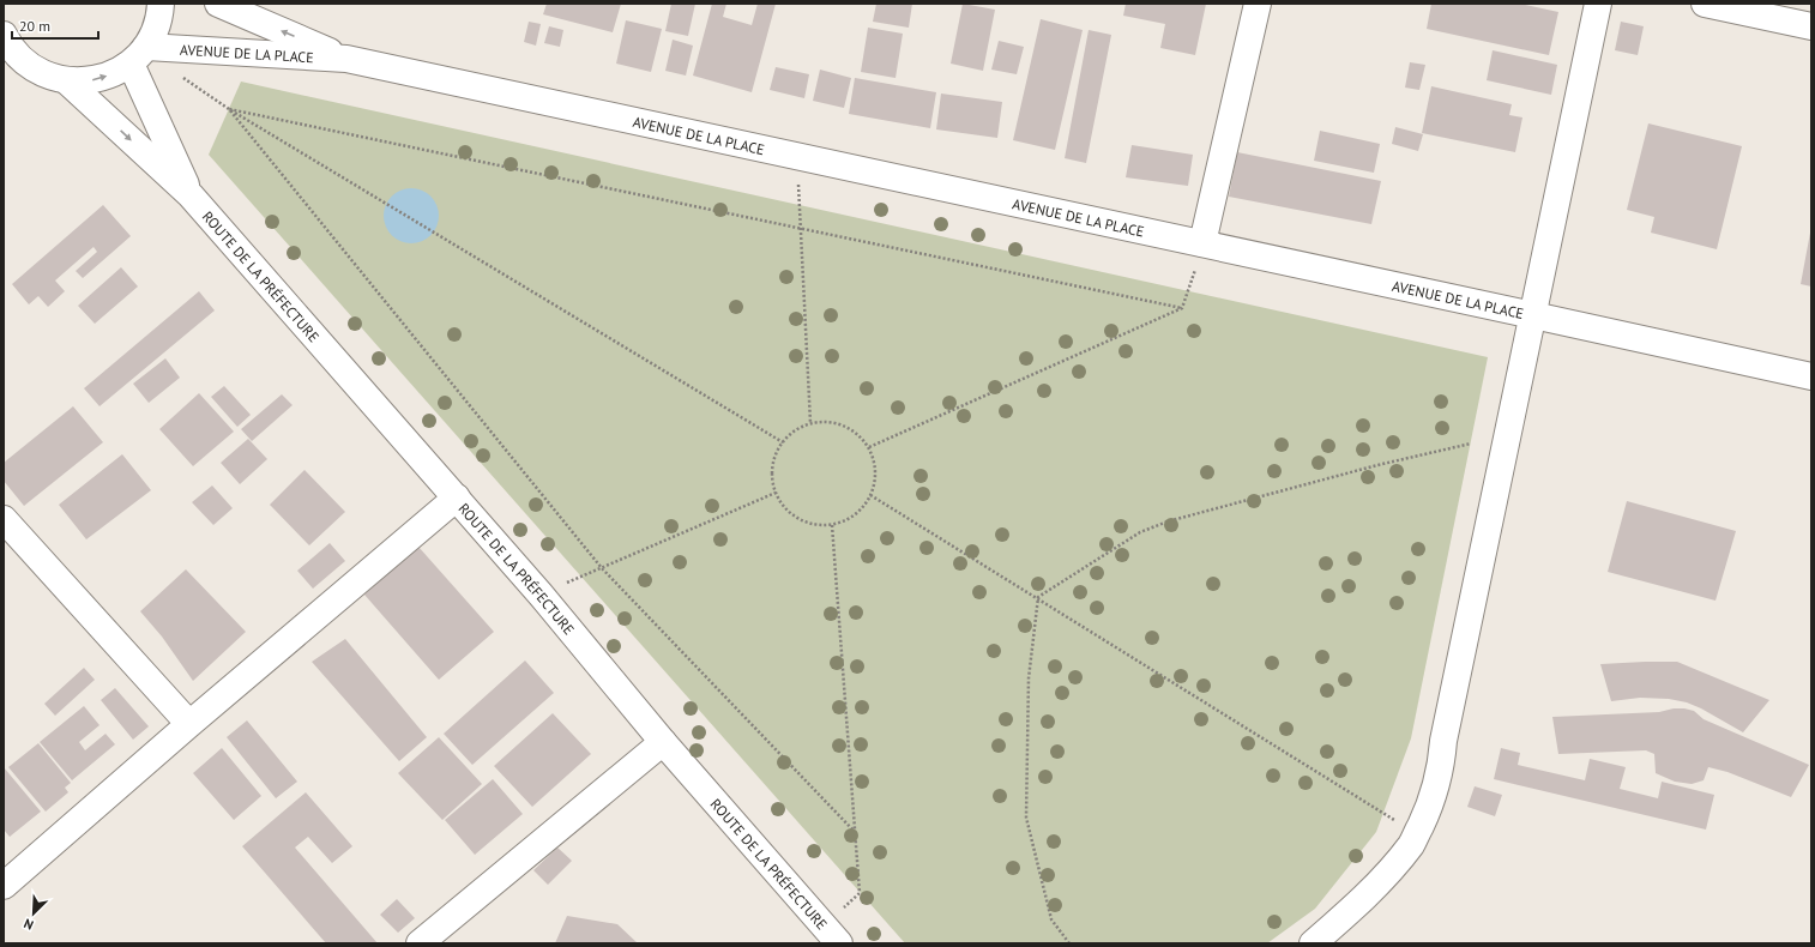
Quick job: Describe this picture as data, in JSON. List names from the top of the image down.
{
  "streets": {
    "street": ["AVENUE DE LA PLACE", "ROUTE DE LA PRÉFECTURE"]
  },
  "crossings": [
    ["AVENUE DE LA PLACE", "ROUTE DE LA PRÉFECTURE"]
  ],
  "scale_bar": "20 m",
  "north": "bottom left"
}
